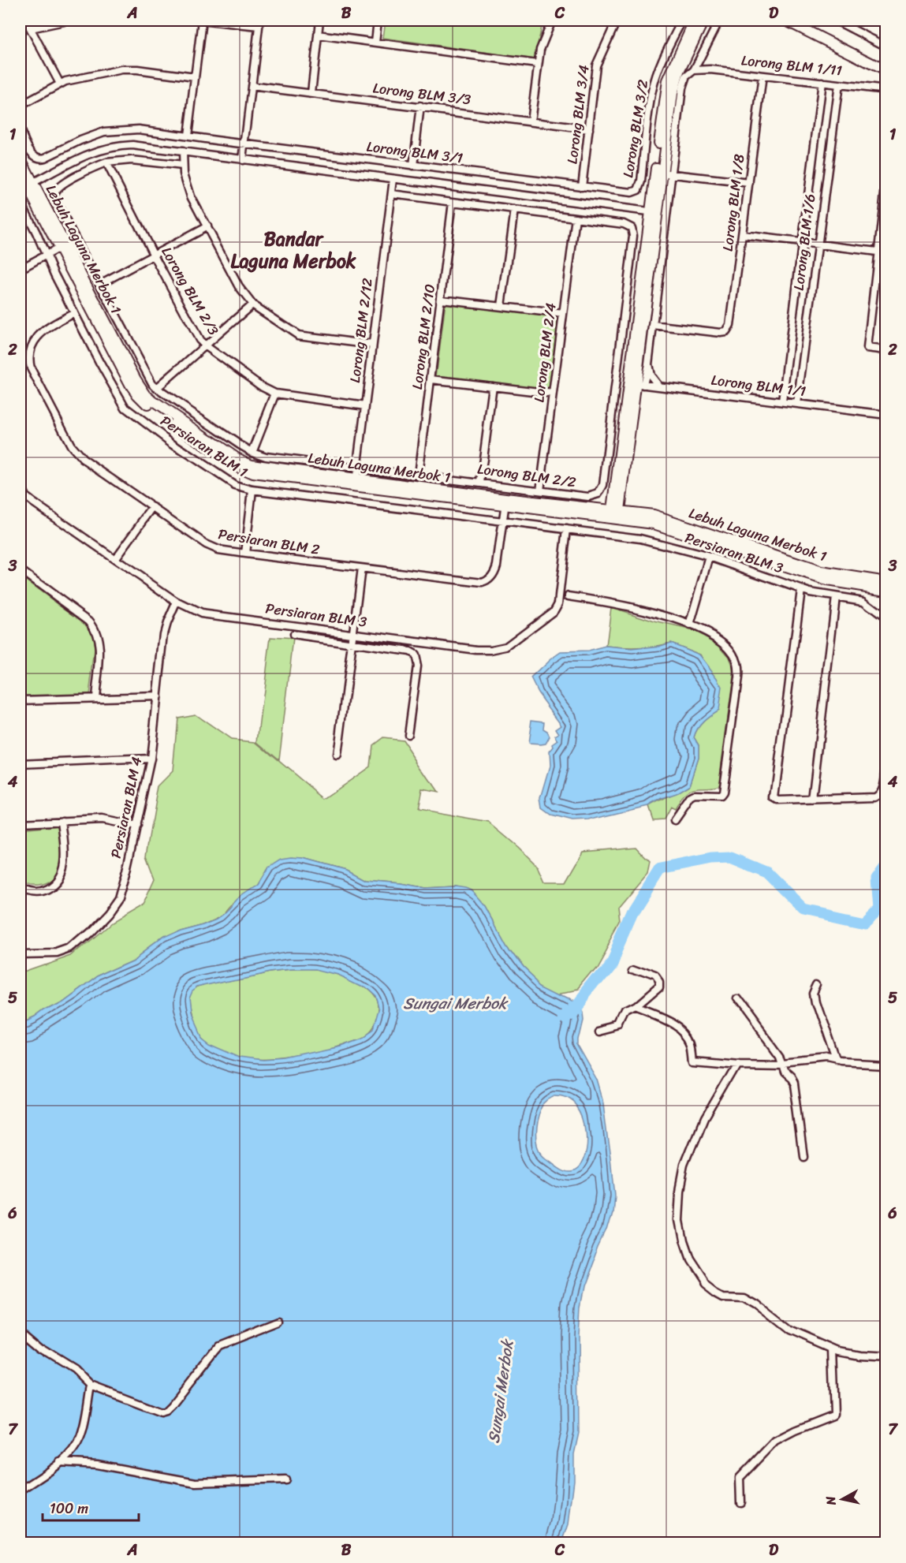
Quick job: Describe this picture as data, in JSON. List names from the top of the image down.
{
  "streets": {
    "street": [
      "Lorong BLM 1/11",
      "Lorong BLM 3/3",
      "Lorong BLM 3/4",
      "Lorong BLM 3/2",
      "Lorong BLM 3/1",
      "Lorong BLM 1/8",
      "Lorong BLM 1/6",
      "Lebuh Laguna Merbok 1",
      "Lorong BLM 2/3",
      "Lorong BLM 2/12",
      "Lorong BLM 2/10",
      "Lorong BLM 2/4",
      "Lorong BLM 1/1",
      "Persiaran BLM 1",
      "Lorong BLM 2/2",
      "Persiaran BLM 2",
      "Persiaran BLM 3",
      "Persiaran BLM 4"
    ]
  },
  "crossings": [
    ["Lorong BLM 1/11", "Lorong BLM 1/8"],
    ["Lorong BLM 1/11", "Lorong BLM 1/6"],
    ["Lorong BLM 3/3", "Lorong BLM 3/4"],
    ["Lorong BLM 3/4", "Lorong BLM 3/2"],
    ["Lorong BLM 3/4", "Lorong BLM 3/1"],
    ["Lorong BLM 3/2", "Lorong BLM 3/1"],
    ["Lorong BLM 1/6", "Lorong BLM 1/1"],
    ["Lebuh Laguna Merbok 1", "Lorong BLM 2/12"],
    ["Lebuh Laguna Merbok 1", "Persiaran BLM 2"],
    ["Lorong BLM 2/3", "Lorong BLM 2/12"],
    ["Lorong BLM 2/3", "Lorong BLM 2/2"],
    ["Lorong BLM 2/12", "Lorong BLM 2/2"],
    ["Lorong BLM 2/10", "Lorong BLM 2/2"],
    ["Lorong BLM 2/4", "Lorong BLM 2/2"],
    ["Persiaran BLM 1", "Persiaran BLM 2"],
    ["Persiaran BLM 1", "Persiaran BLM 3"],
    ["Persiaran BLM 2", "Persiaran BLM 3"],
    ["Persiaran BLM 3", "Persiaran BLM 4"]
  ],
  "districts": ["Bandar Laguna Merbok"],
  "water": ["Sungai Merbok"],
  "scale_bar": "100 m",
  "north": "left",
  "grid": {
    "columns": [
      "A",
      "B",
      "C",
      "D"
    ],
    "rows": [
      "1",
      "2",
      "3",
      "4",
      "5",
      "6",
      "7"
    ]
  }
}
